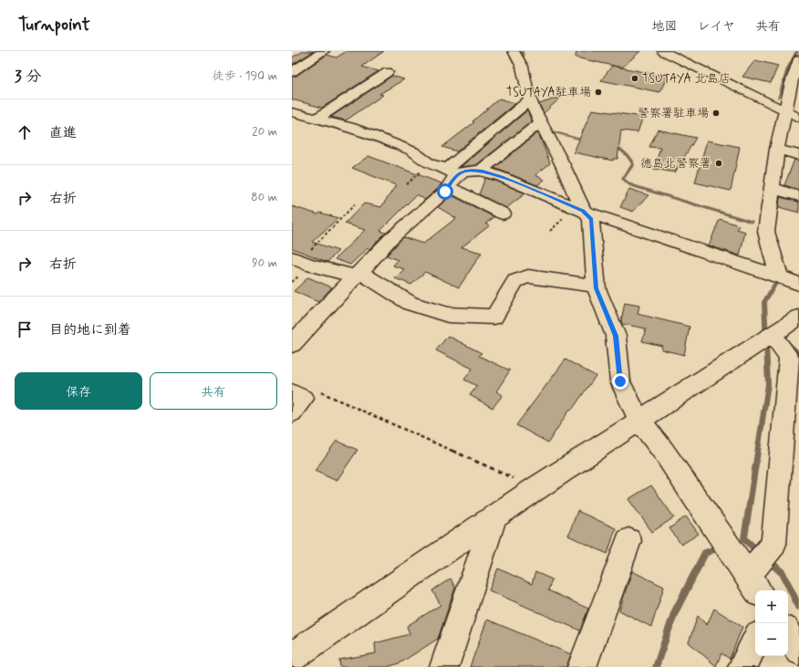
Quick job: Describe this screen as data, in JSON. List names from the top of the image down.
{
  "places": [
    "TSUTAYA 北島店",
    "TSUTAYA駐車場",
    "警察署駐車場",
    "徳島北警察署"
  ],
  "page": {
    "header": "Turnpoint",
    "nav": ["地図", "レイヤ", "共有"],
    "heading": ["3 分", "徒歩 · 190 m"],
    "list": [
      ["直進", "20 m"],
      ["右折", "80 m"],
      ["右折", "90 m"],
      "目的地に到着"
    ],
    "buttons": ["保存", "共有"],
    "map_buttons": ["+", "−"]
  }
}
